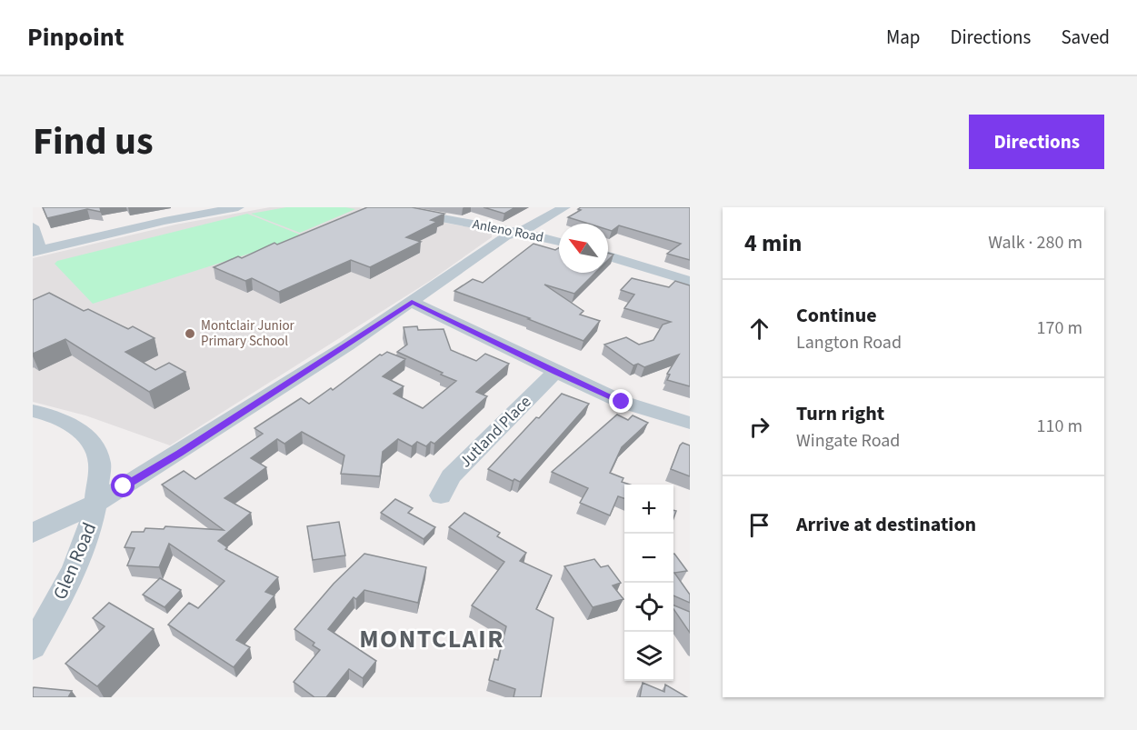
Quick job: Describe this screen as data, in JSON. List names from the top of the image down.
{
  "streets": {
    "street": ["Anleno Road", "Jutland Place", "Glen Road"]
  },
  "districts": ["MONTCLAIR"],
  "places": ["Montclair Junior Primary School"],
  "north": "top left",
  "page": {
    "header": "Pinpoint",
    "nav": ["Map", "Directions", "Saved"],
    "title": "Find us",
    "buttons": "Directions",
    "heading": ["4 min", "Walk · 280 m"],
    "list": [
      ["Continue", "Langton Road", "170 m"],
      ["Turn right", "Wingate Road", "110 m"],
      "Arrive at destination"
    ],
    "map_buttons": ["+", "−"]
  }
}
